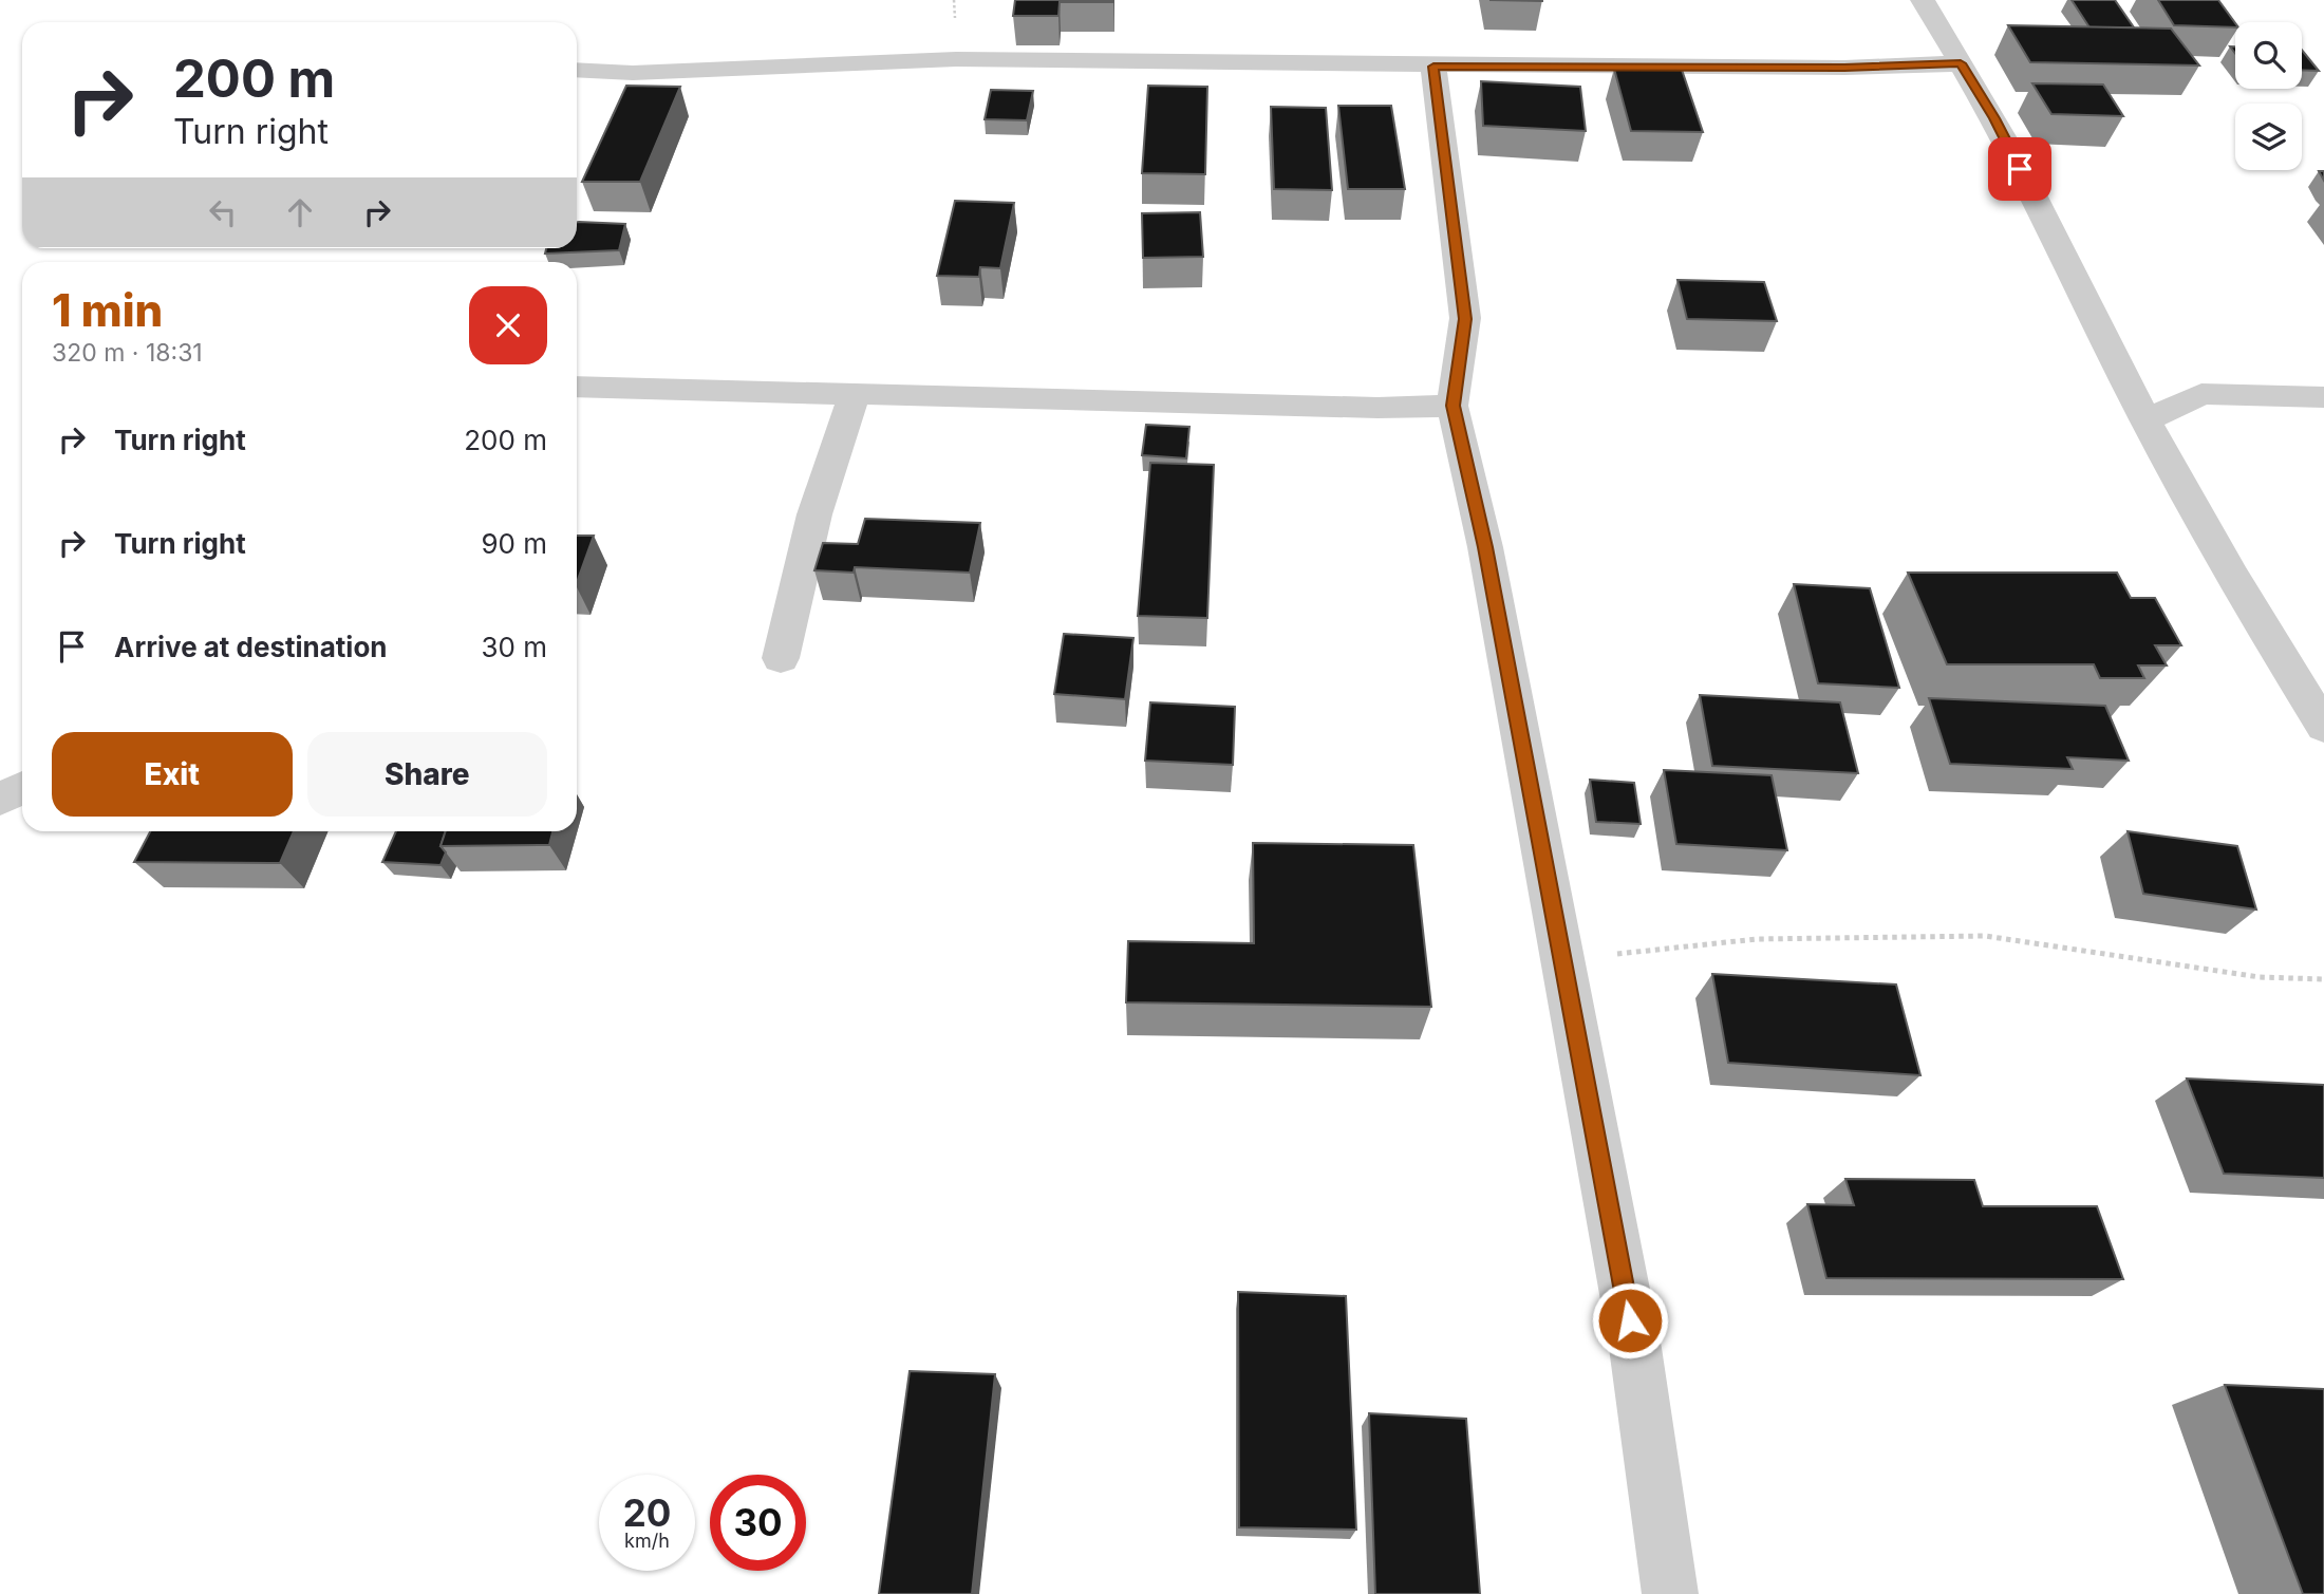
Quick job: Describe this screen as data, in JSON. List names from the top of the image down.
{
  "page": {
    "turn": ["200 m", "Turn right"],
    "heading": ["1 min", "320 m · 18:31"],
    "list": [
      {
        "name": "Turn right",
        "value": "200 m"
      },
      {
        "name": "Turn right",
        "value": "90 m"
      },
      {
        "name": "Arrive at destination",
        "value": "30 m"
      }
    ],
    "buttons": ["Exit", "Share"],
    "speed": "20 km/h",
    "limit": "30"
  }
}
